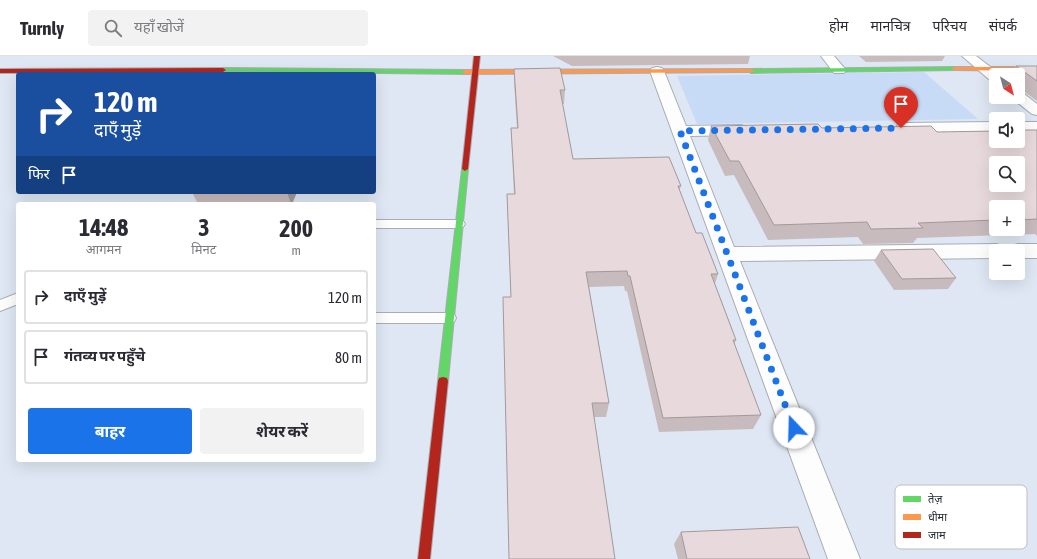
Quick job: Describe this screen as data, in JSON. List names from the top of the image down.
{
  "legend": ["तेज़", "धीमा", "जाम"],
  "north": "bottom right",
  "page": {
    "header": "Turnly",
    "search": "यहाँ खोजें",
    "nav": [
      "होम",
      "मानचित्र",
      "परिचय",
      "संपर्क"
    ],
    "map_buttons": ["+", "−"],
    "turn": ["120 m", "दाएँ मुड़ें"],
    "then": "फिर",
    "eta": [
      "14:48",
      "आगमन",
      "3",
      "मिनट",
      "200",
      "m"
    ],
    "list": [
      {
        "name": "दाएँ मुड़ें",
        "value": "120 m"
      },
      {
        "name": "गंतव्य पर पहुँचे",
        "value": "80 m"
      }
    ],
    "buttons": ["बाहर", "शेयर करें"]
  }
}
